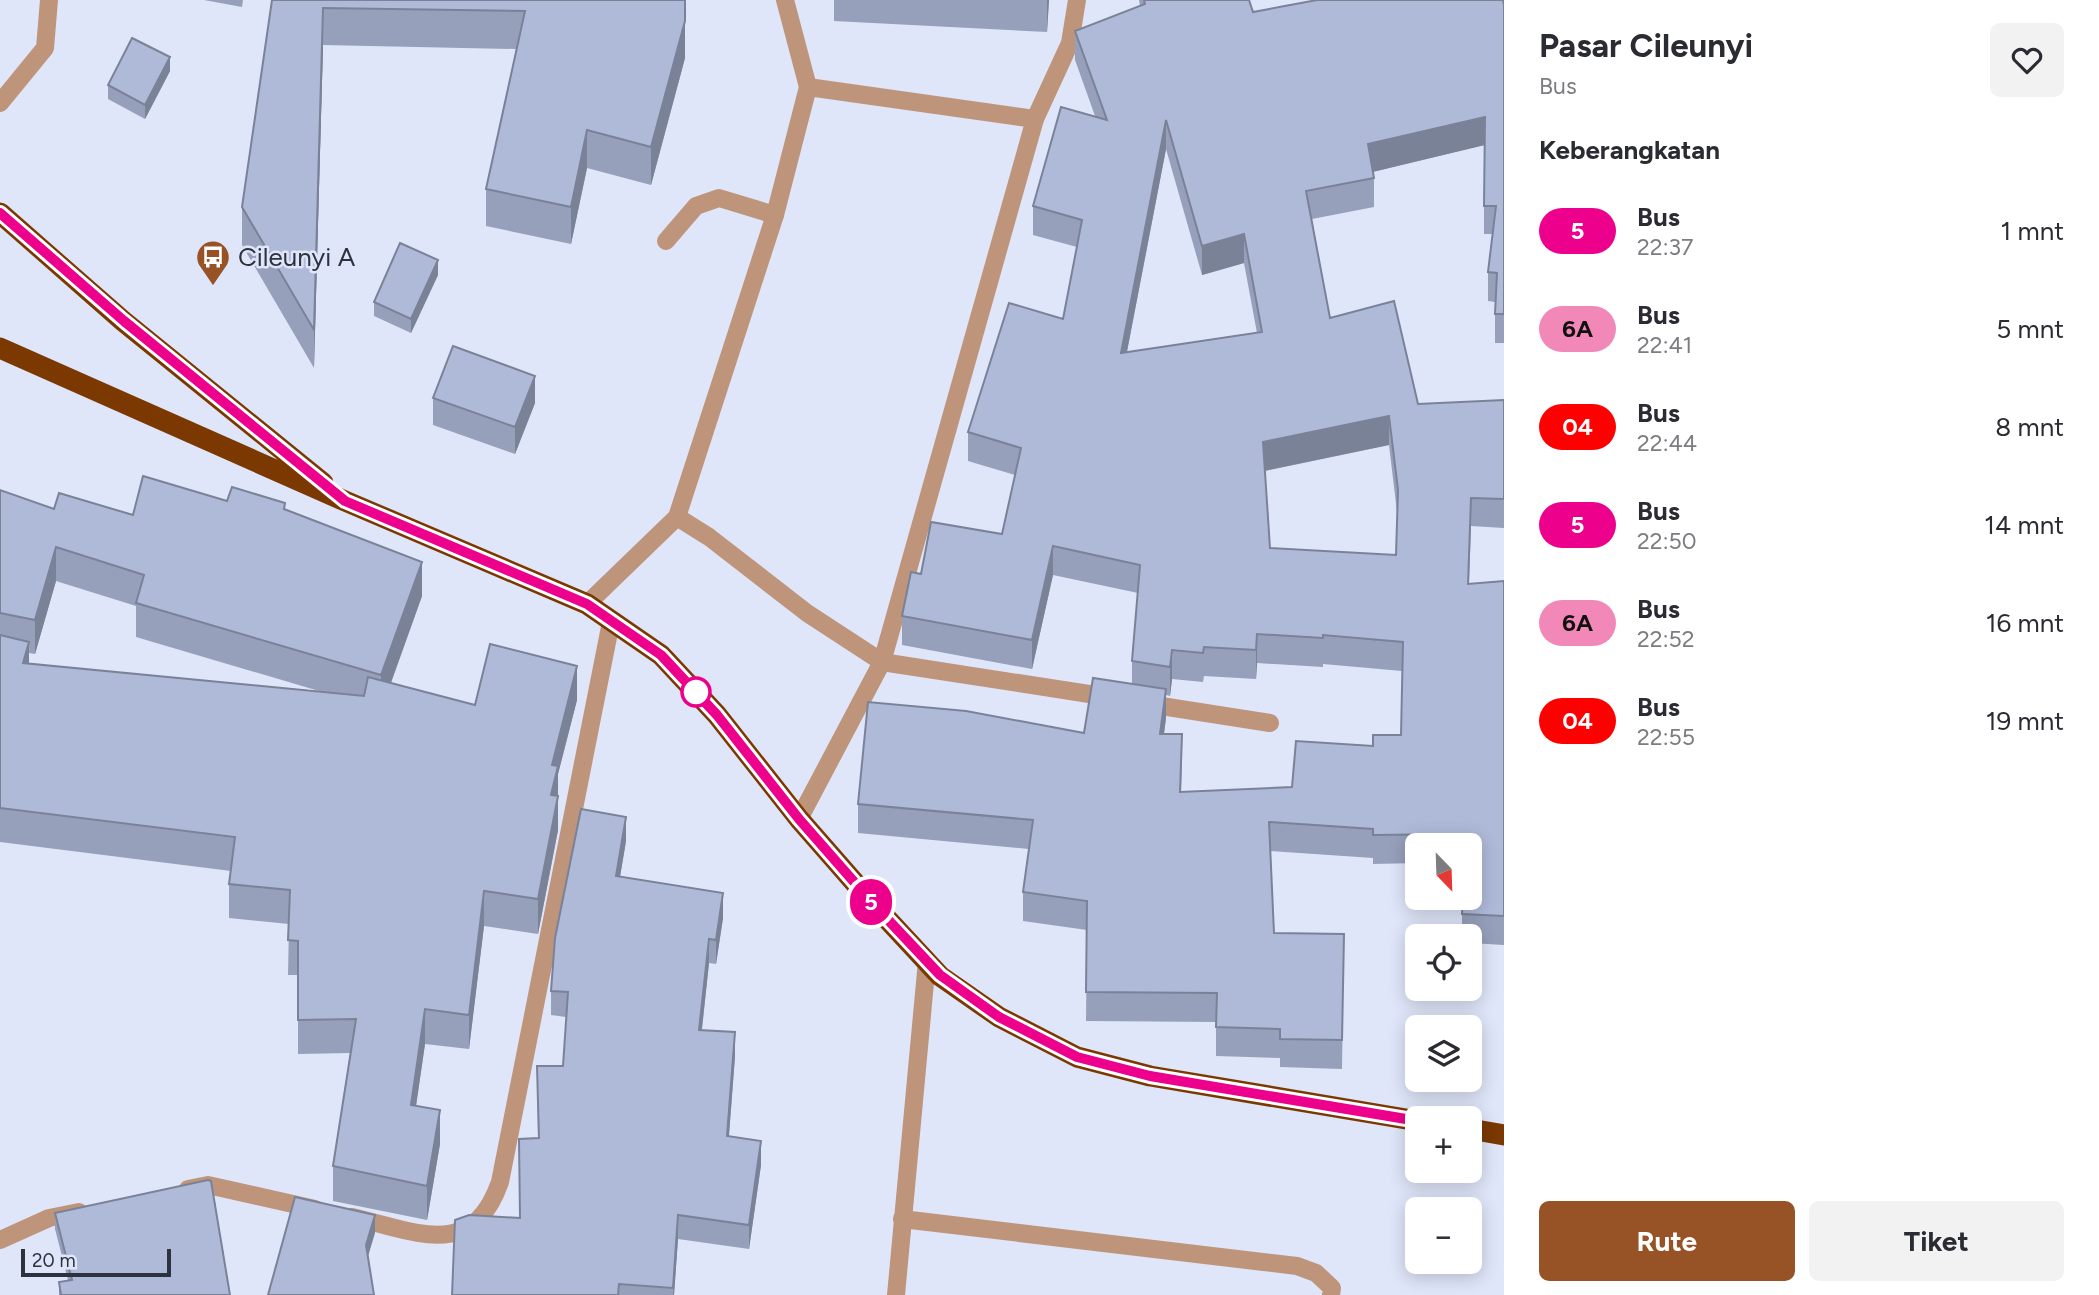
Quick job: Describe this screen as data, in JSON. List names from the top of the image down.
{
  "places": {
    "bus stop": ["Cileunyi A"]
  },
  "lines": ["bus line 5"],
  "scale_bar": "20 m",
  "north": "bottom right",
  "page": {
    "on_map": "5",
    "heading": [
      ["Pasar Cileunyi", "Bus"],
      "Keberangkatan"
    ],
    "list": [
      {
        "mark": "5",
        "name": "Bus",
        "note": "22:37",
        "value": "1 mnt"
      },
      {
        "mark": "6A",
        "name": "Bus",
        "note": "22:41",
        "value": "5 mnt"
      },
      {
        "mark": "04",
        "name": "Bus",
        "note": "22:44",
        "value": "8 mnt"
      },
      {
        "mark": "5",
        "name": "Bus",
        "note": "22:50",
        "value": "14 mnt"
      },
      {
        "mark": "6A",
        "name": "Bus",
        "note": "22:52",
        "value": "16 mnt"
      },
      {
        "mark": "04",
        "name": "Bus",
        "note": "22:55",
        "value": "19 mnt"
      }
    ],
    "map_buttons": ["+", "−"],
    "buttons": ["Rute", "Tiket"],
    "scale": "20 m"
  }
}
